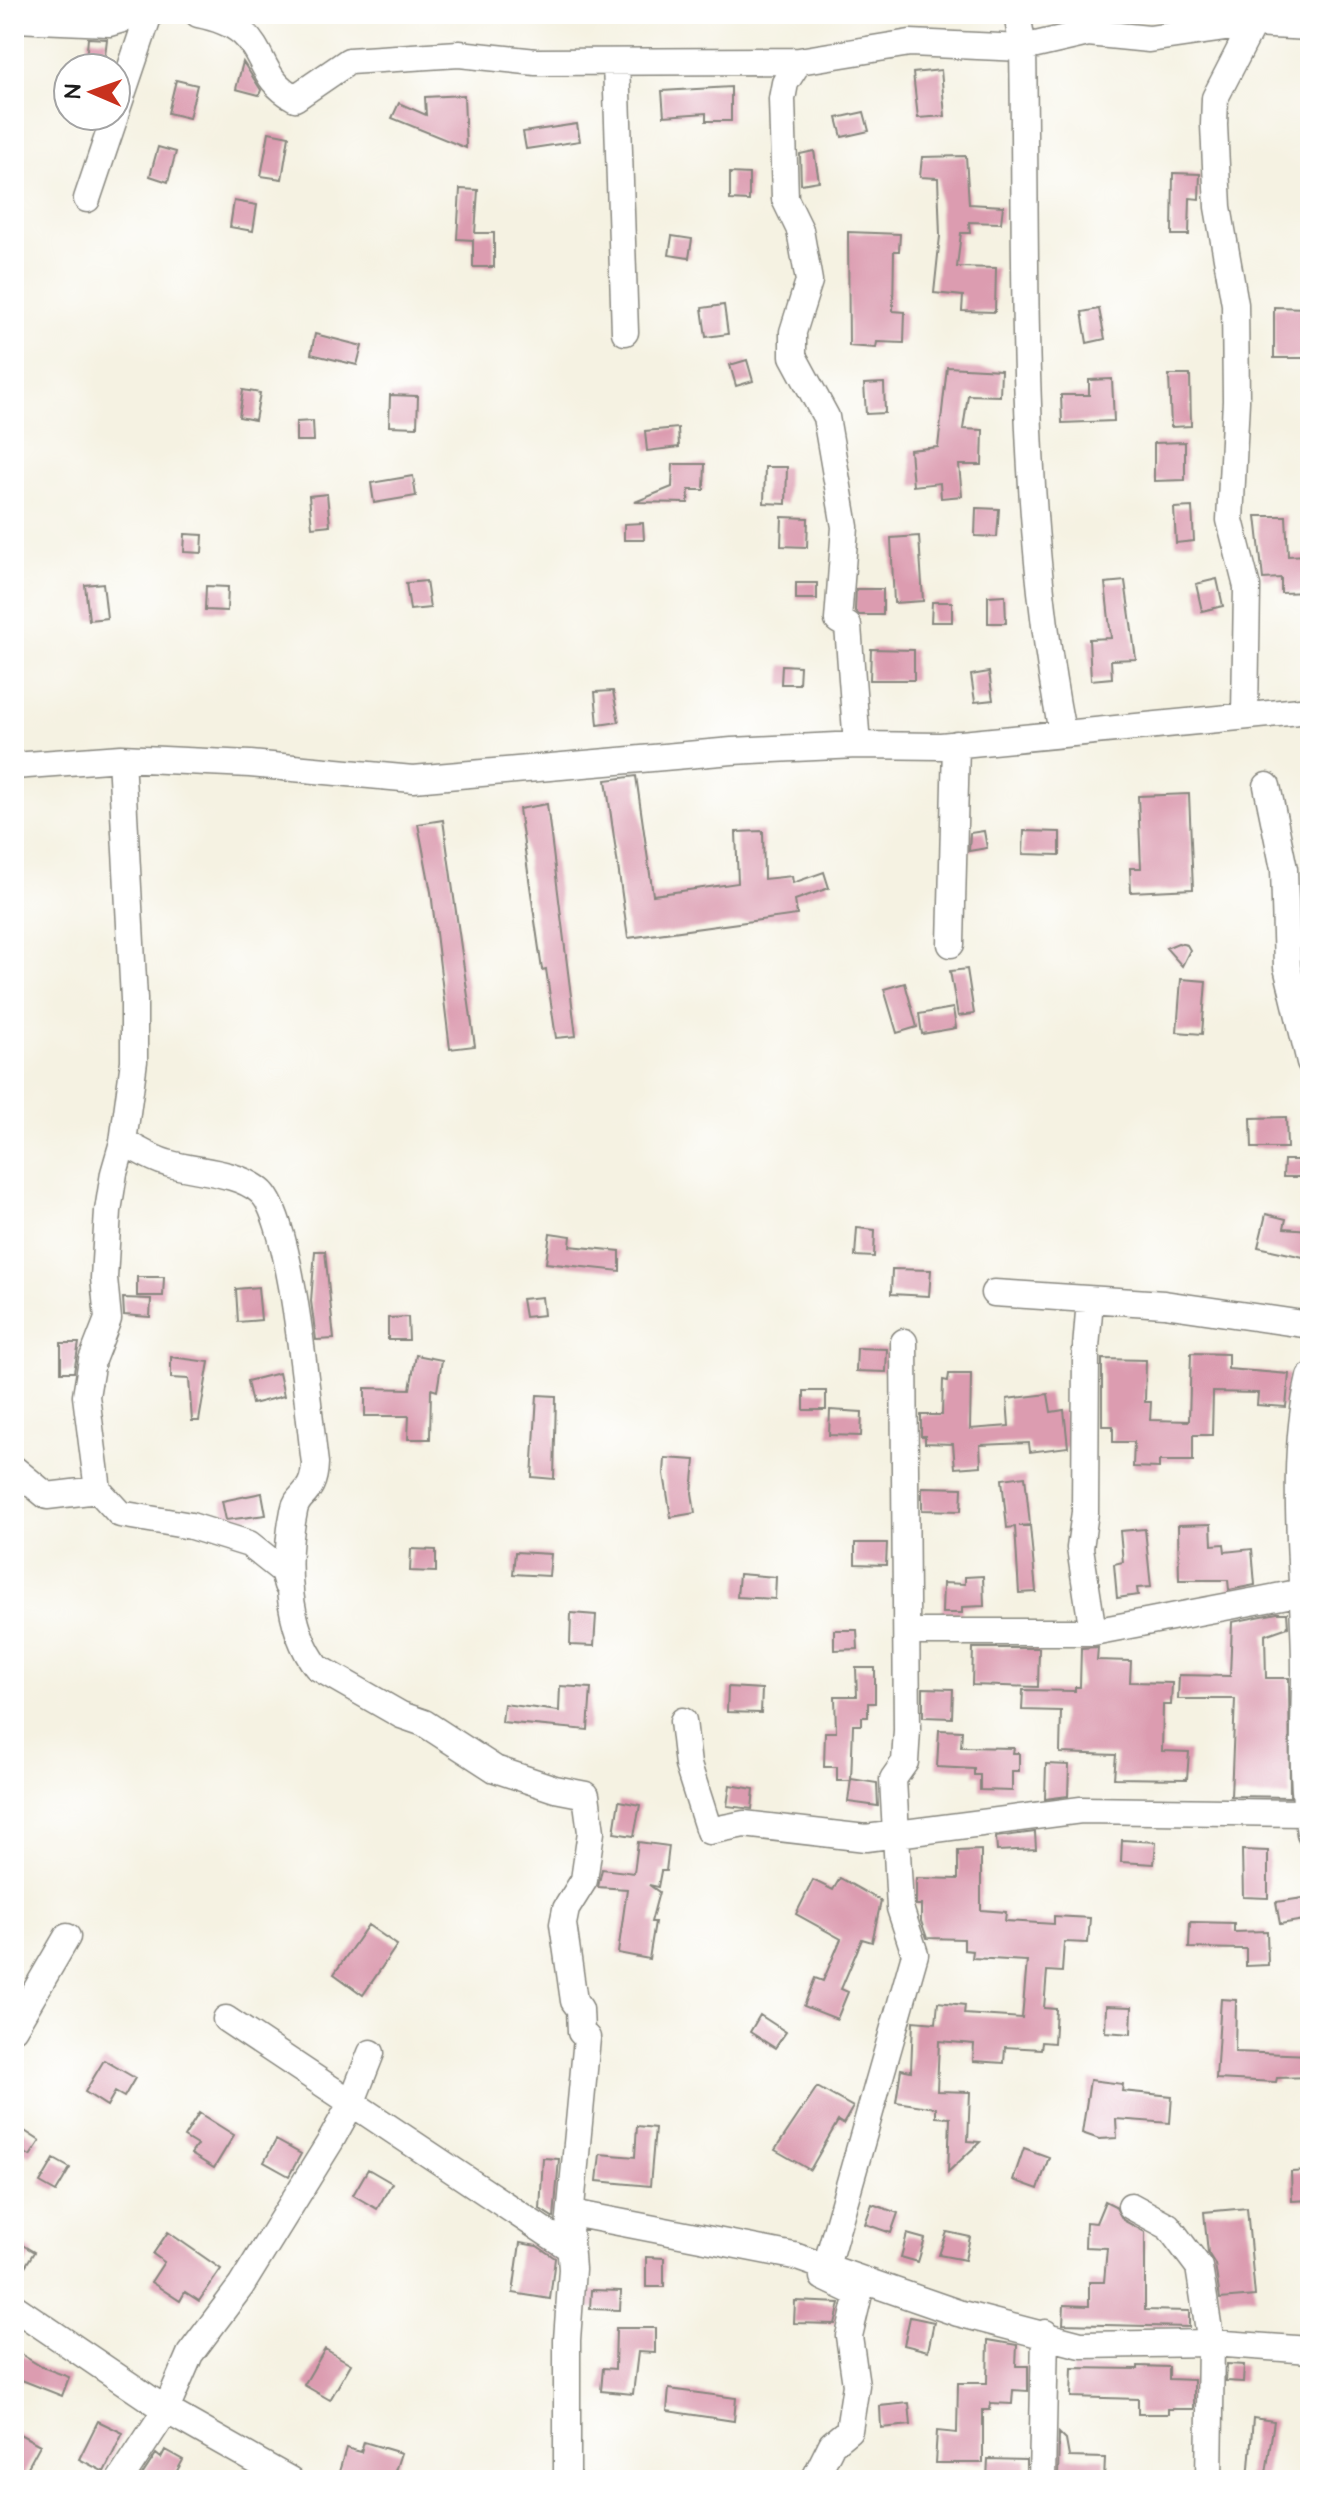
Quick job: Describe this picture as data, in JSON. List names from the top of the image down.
{
  "north": "left"
}
